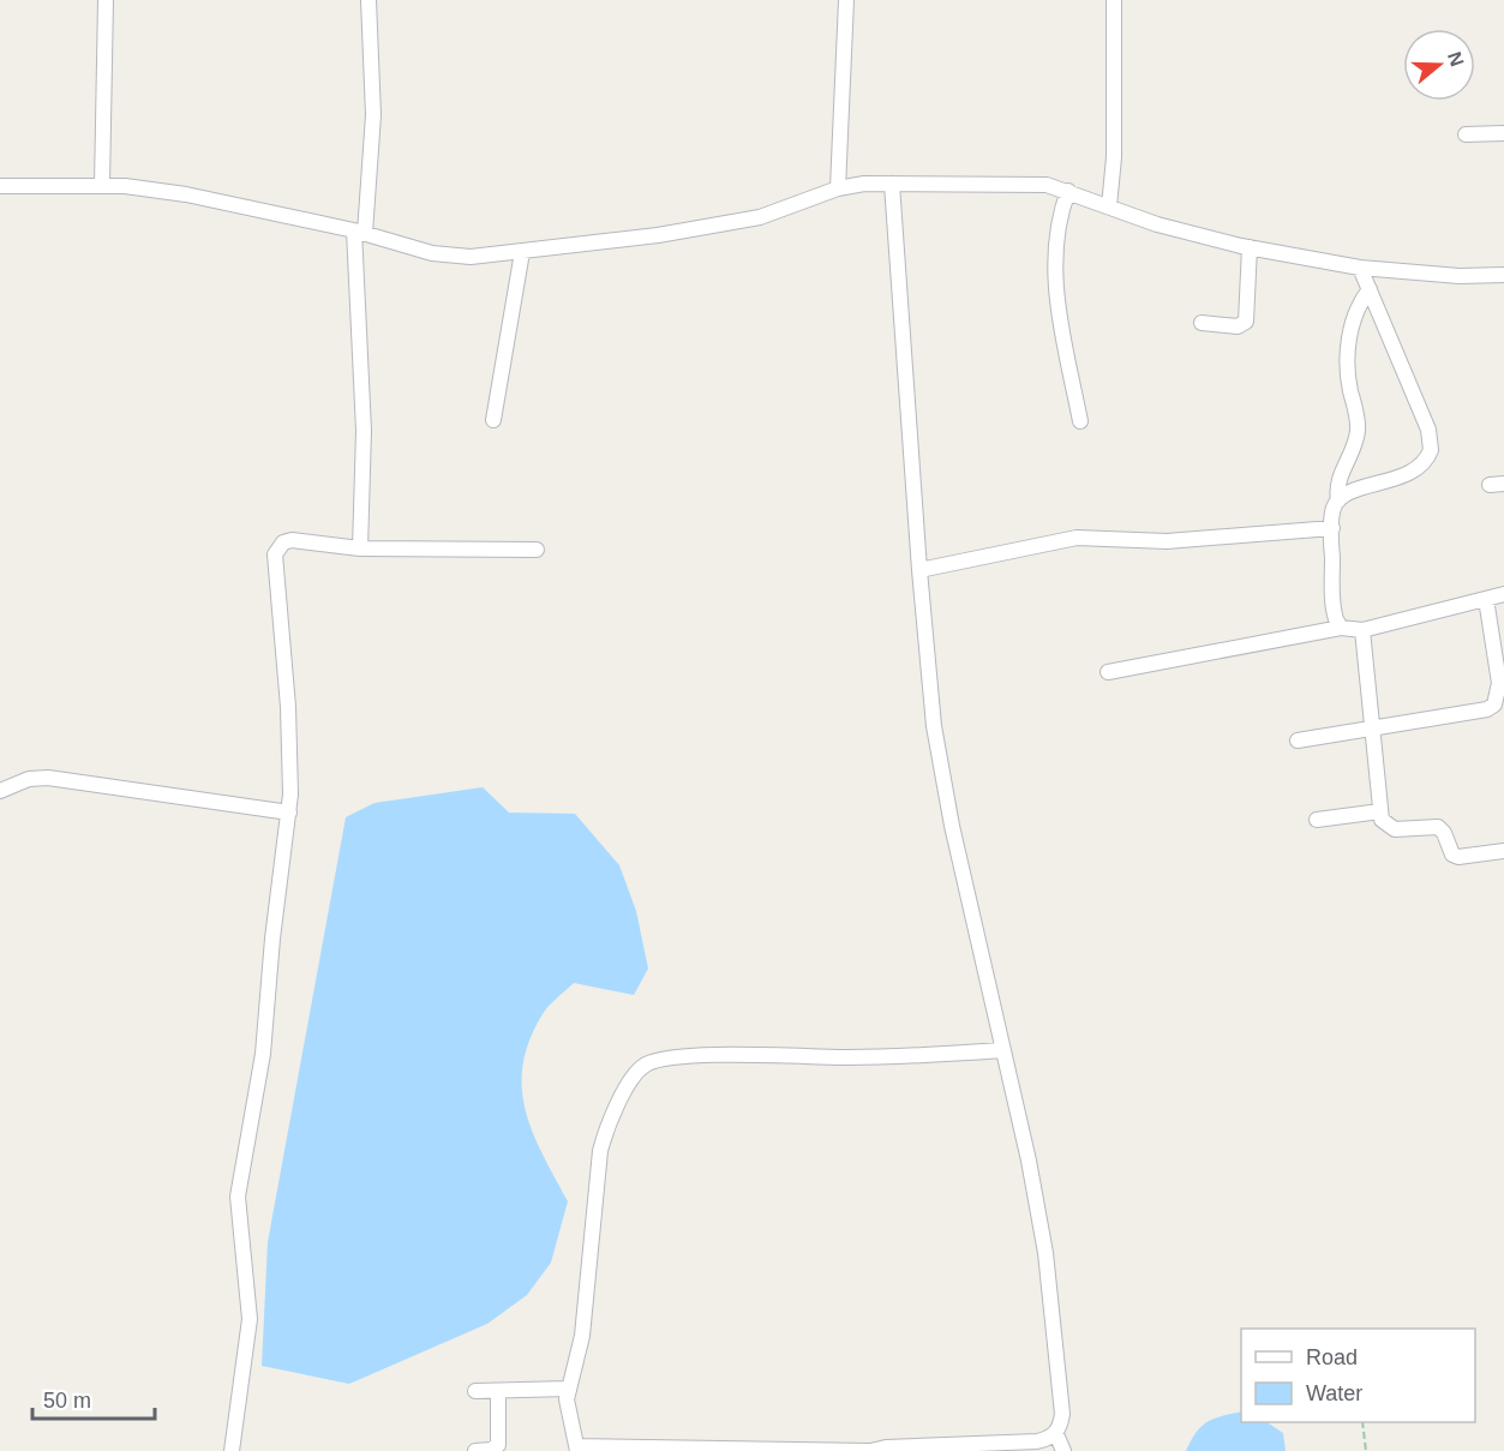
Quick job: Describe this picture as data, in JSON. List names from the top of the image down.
{
  "legend": ["Road", "Water"],
  "scale_bar": "50 m",
  "north": "right"
}
